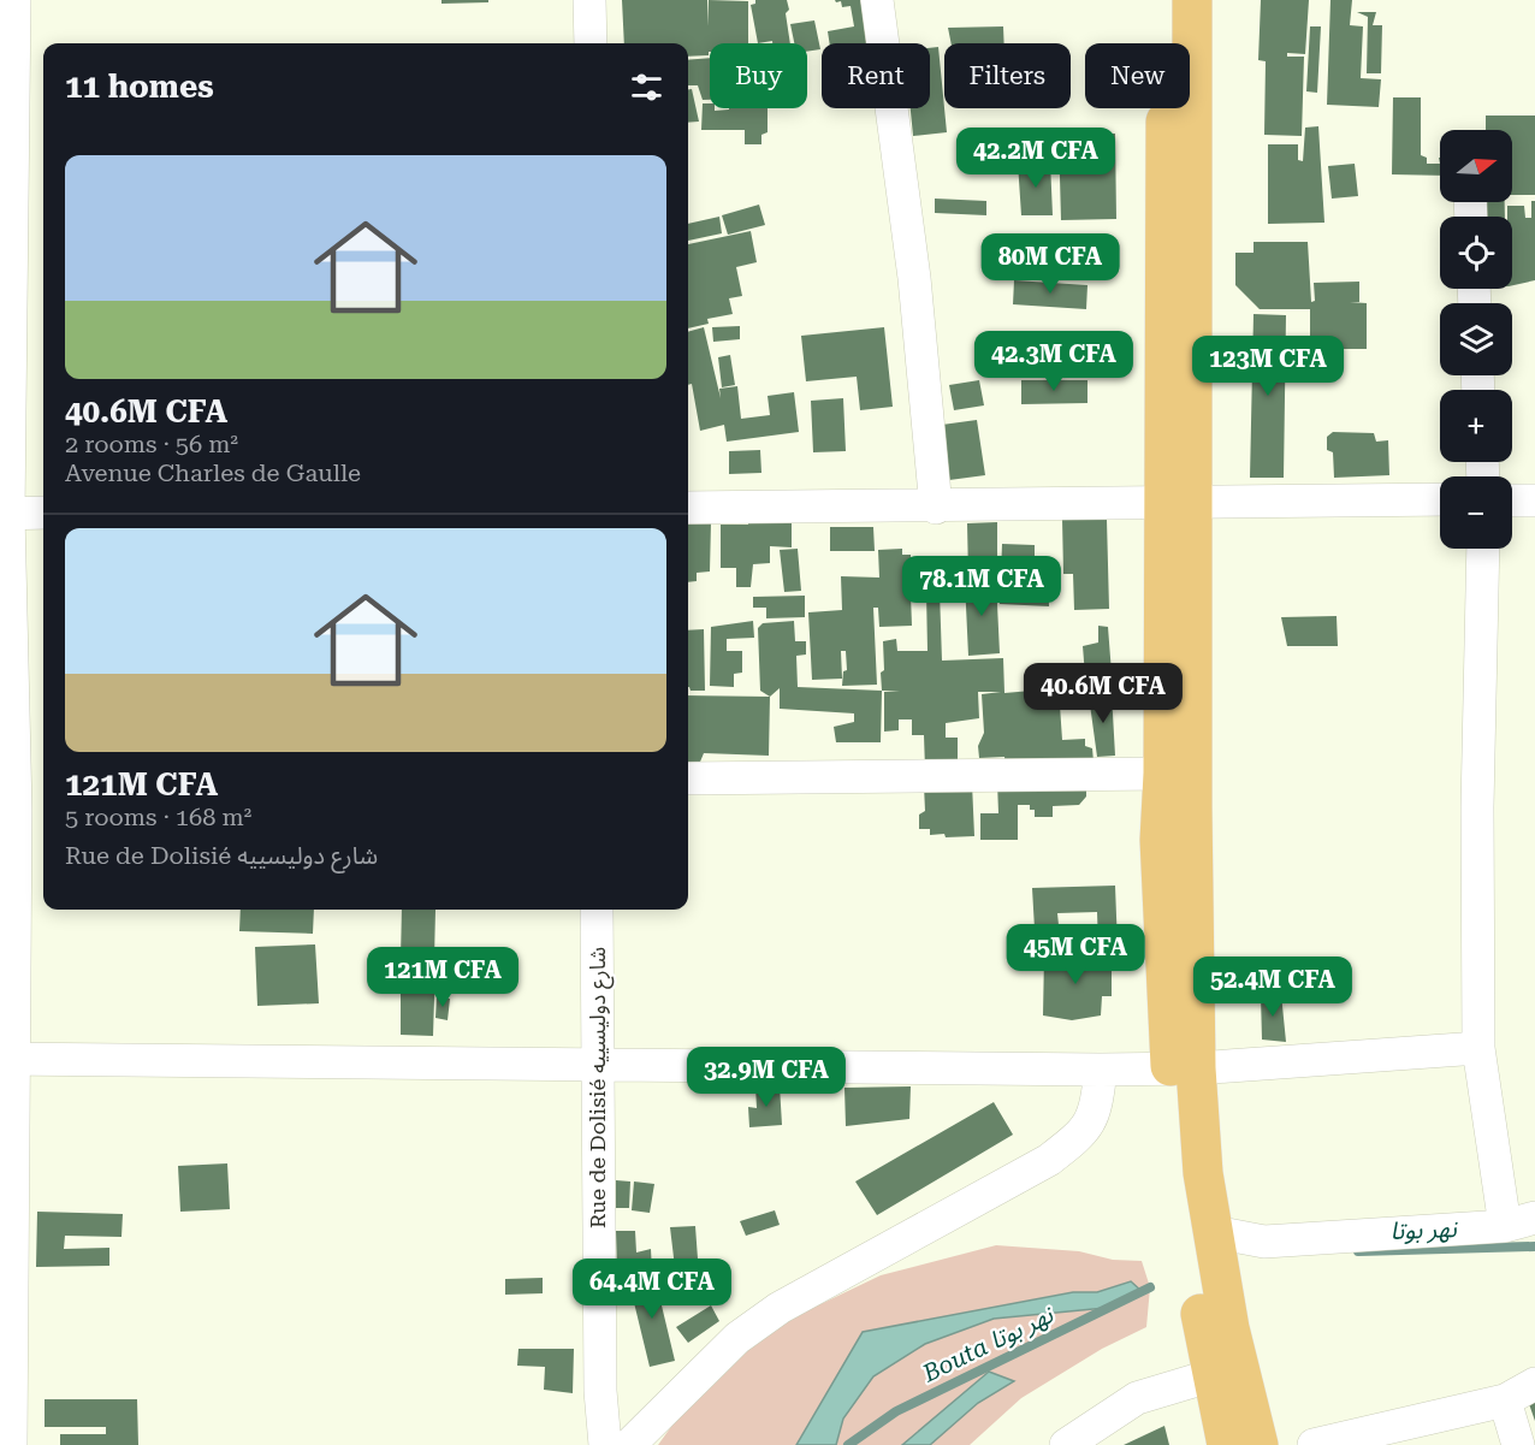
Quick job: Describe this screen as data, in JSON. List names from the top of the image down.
{
  "streets": {
    "street": ["Rue de Dolisié شارع دوليسييه"]
  },
  "water": ["نهر بوتا", "Bouta نهر بوتا"],
  "north": "right",
  "page": {
    "chip": [
      "Buy",
      "Rent",
      "Filters",
      "New"
    ],
    "heading": "11 homes",
    "price": [
      "42.2M CFA",
      "80M CFA",
      "42.3M CFA",
      "123M CFA",
      "78.1M CFA",
      "40.6M CFA",
      "45M CFA",
      "121M CFA",
      "52.4M CFA",
      "32.9M CFA",
      "64.4M CFA"
    ],
    "map_buttons": ["+", "−"],
    "list": [
      {
        "name": "40.6M CFA",
        "note": "2 rooms · 56 m² · Avenue Charles de Gaulle"
      },
      {
        "name": "121M CFA",
        "note": "5 rooms · 168 m² · Rue de Dolisié شارع دوليسييه"
      }
    ]
  }
}
